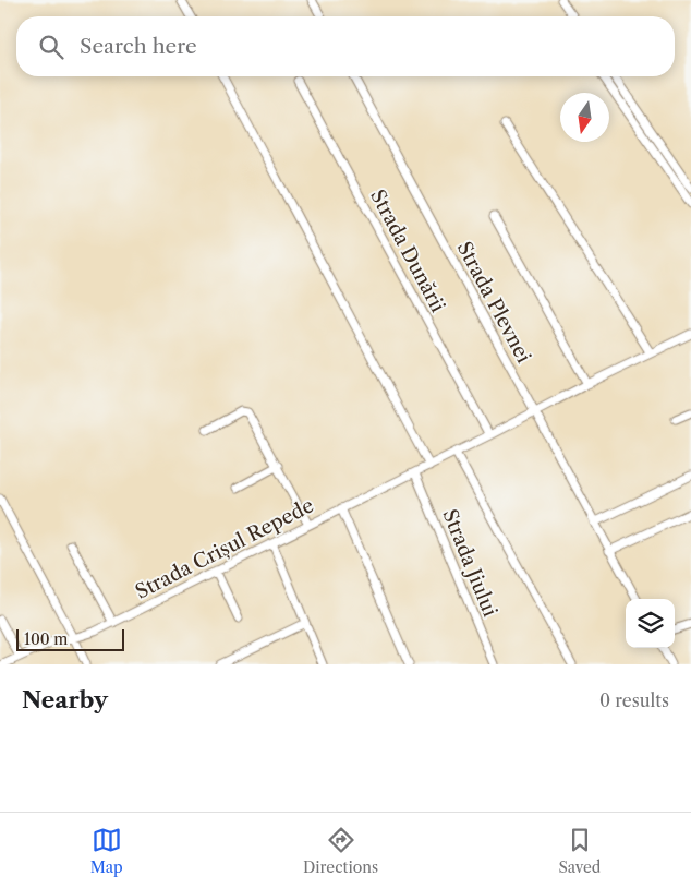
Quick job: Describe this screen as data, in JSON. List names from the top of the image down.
{
  "streets": {
    "street": [
      "Strada Dunării",
      "Strada Plevnei",
      "Strada Crișul Repede",
      "Strada Jiului"
    ]
  },
  "crossings": [
    ["Strada Dunării", "Strada Crișul Repede"],
    ["Strada Plevnei", "Strada Crișul Repede"],
    ["Strada Crișul Repede", "Strada Jiului"]
  ],
  "scale_bar": "100 m",
  "north": "bottom",
  "page": {
    "search": "Search here",
    "scale": "100 m",
    "heading": ["Nearby", "0 results"],
    "nav": ["Map", "Directions", "Saved"]
  }
}
